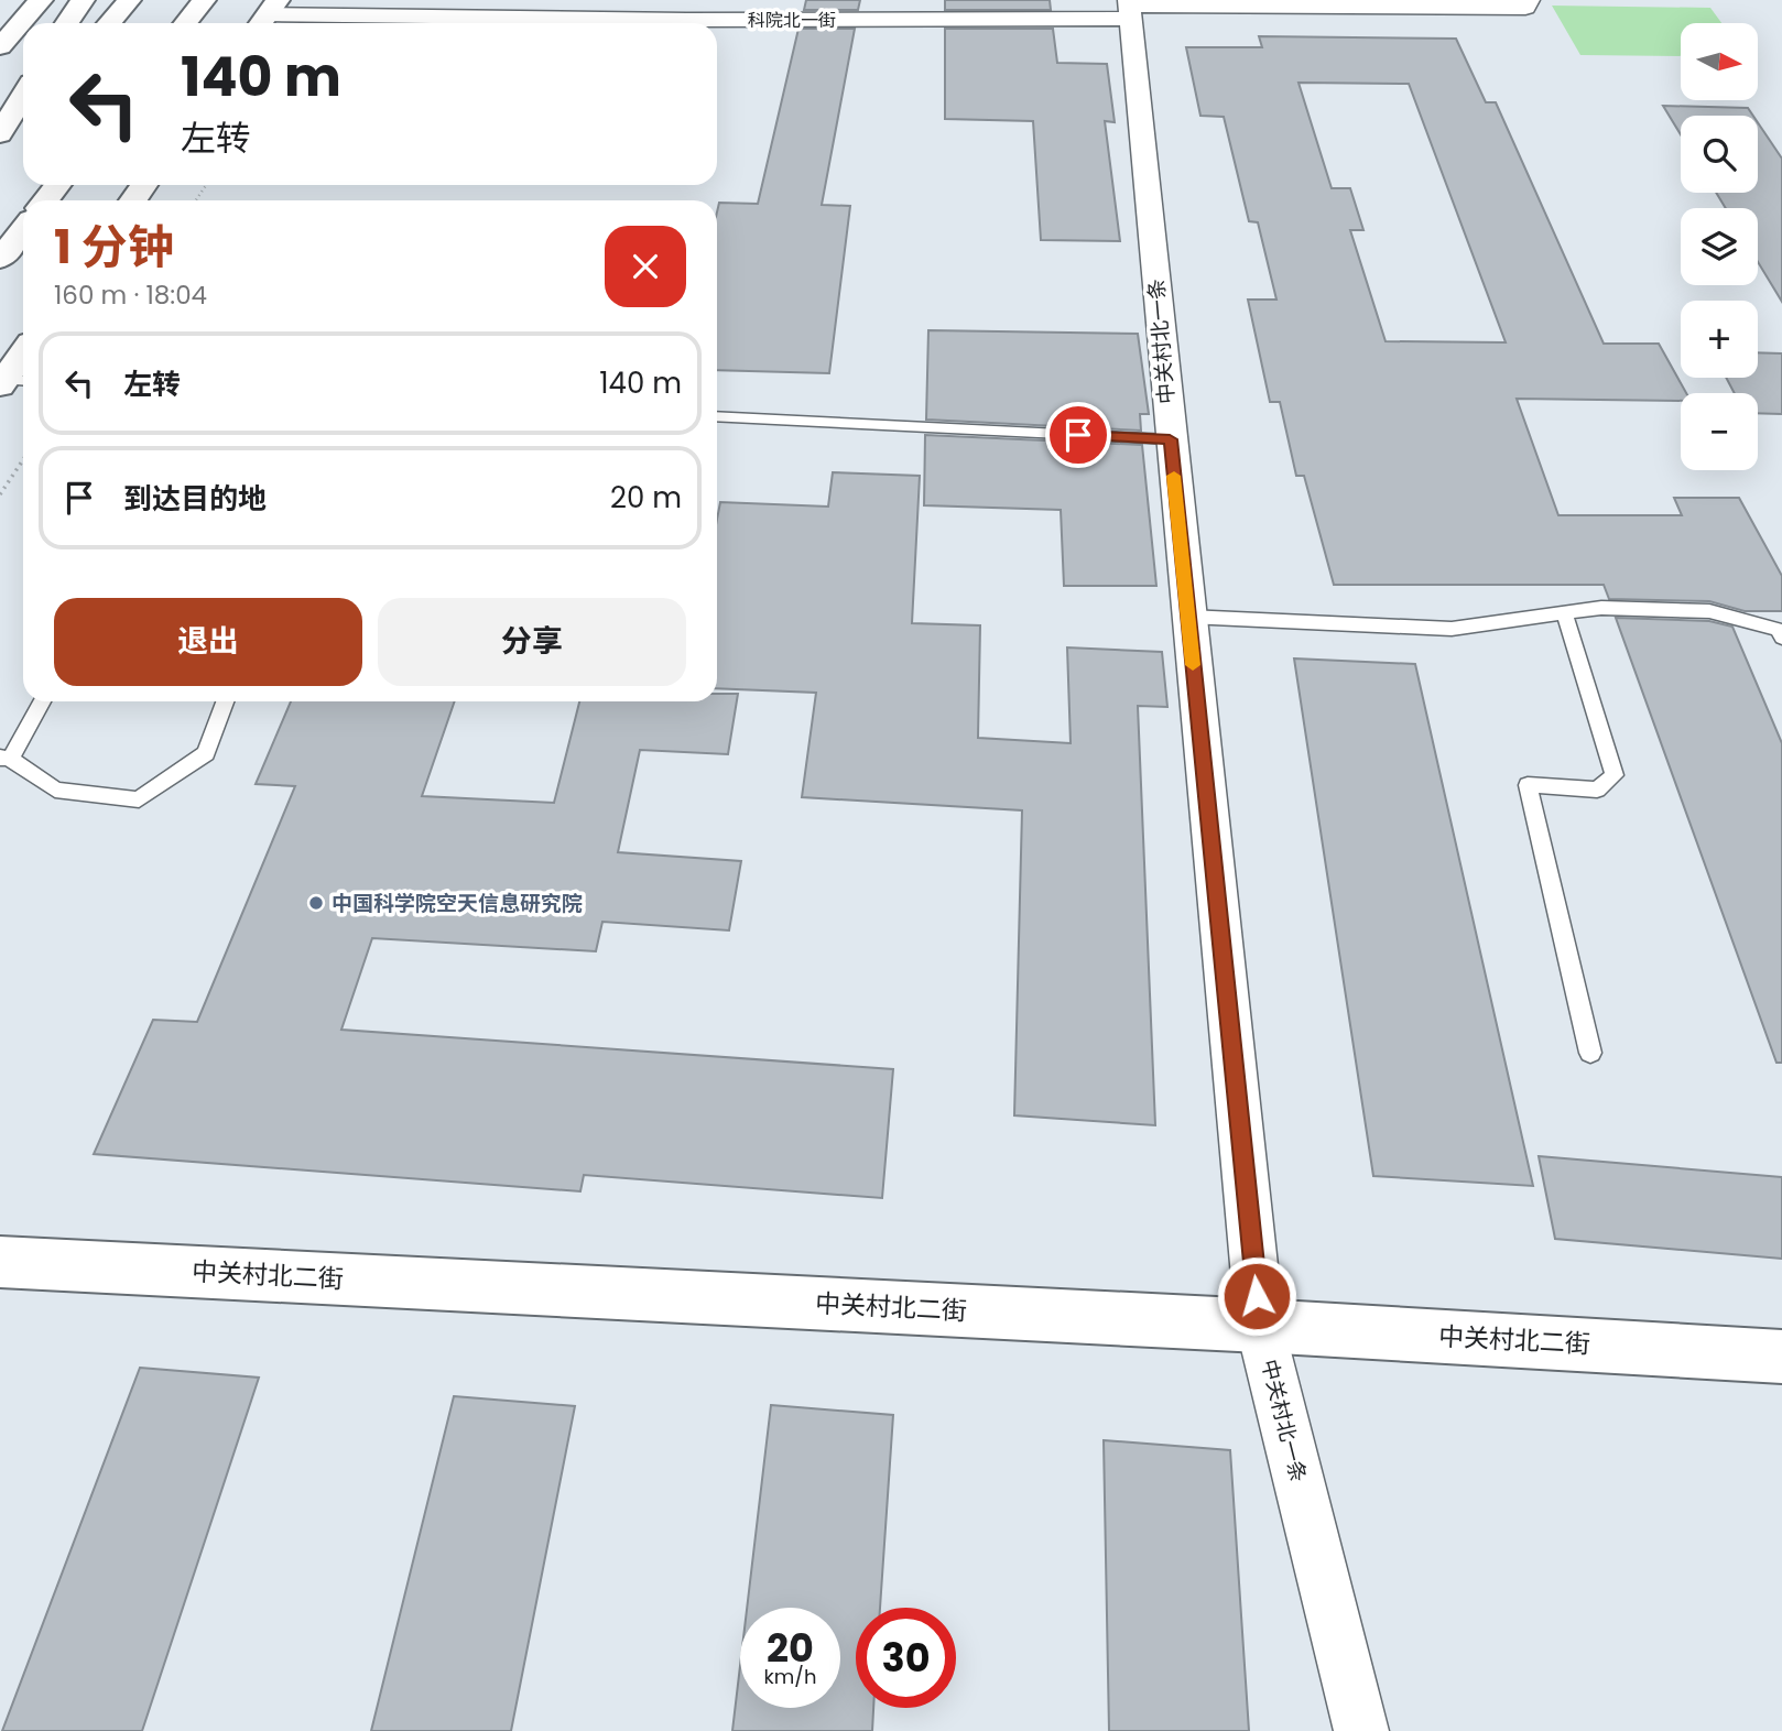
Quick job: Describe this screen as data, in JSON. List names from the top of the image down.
{
  "streets": {
    "main road": ["中关村北二街"],
    "street": ["科院北一街", "中关村北一条"]
  },
  "crossings": [
    ["科院北一街", "中关村北一条"],
    ["中关村北一条", "中关村北二街"]
  ],
  "places": ["中国科学院空天信息研究院"],
  "north": "right",
  "page": {
    "map_buttons": ["+", "−"],
    "turn": ["140 m", "左转"],
    "heading": ["1 分钟", "160 m · 18:04"],
    "list": [
      {
        "name": "左转",
        "value": "140 m"
      },
      {
        "name": "到达目的地",
        "value": "20 m"
      }
    ],
    "buttons": ["退出", "分享"],
    "speed": "20 km/h",
    "limit": "30"
  }
}
